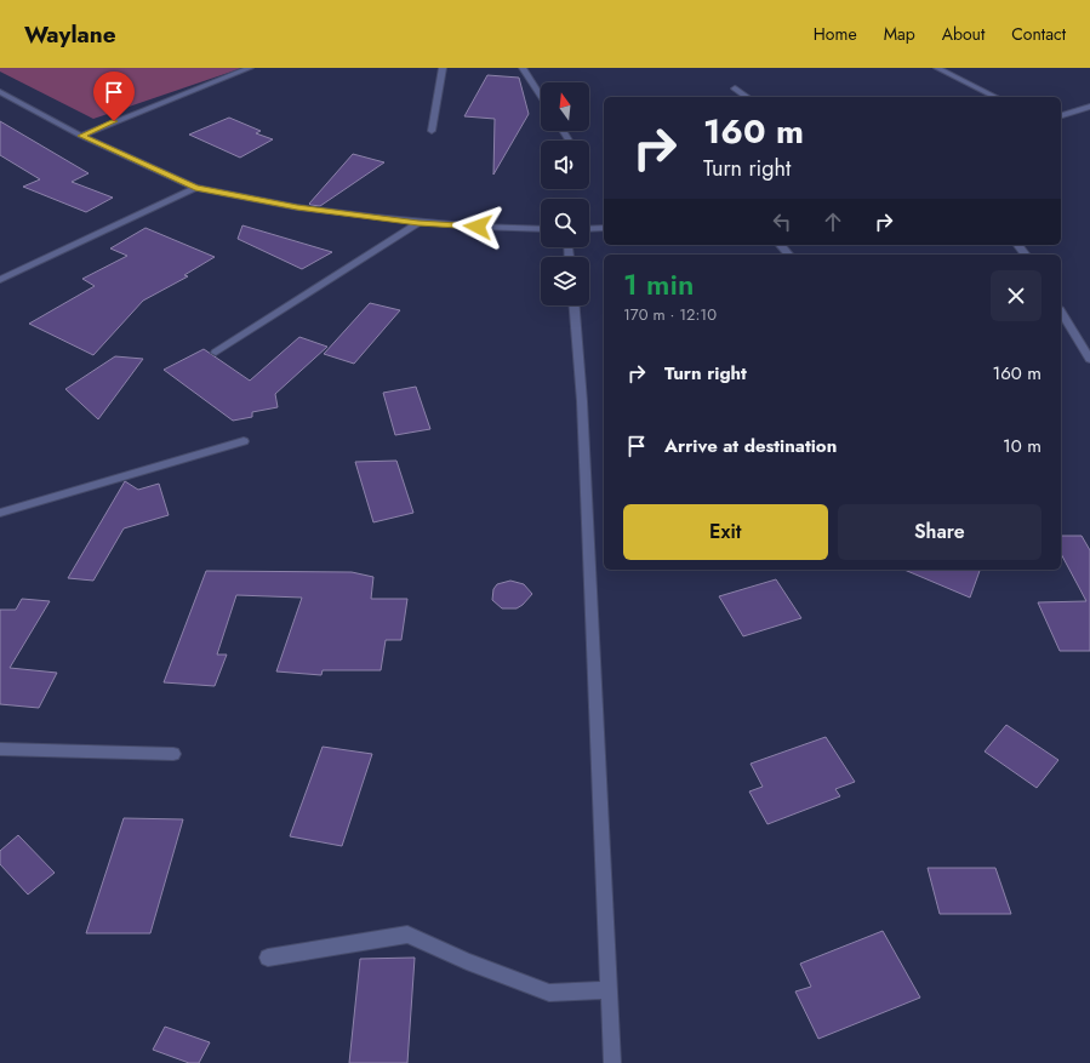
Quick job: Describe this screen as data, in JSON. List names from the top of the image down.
{
  "north": "top",
  "page": {
    "header": "Waylane",
    "nav": [
      "Home",
      "Map",
      "About",
      "Contact"
    ],
    "turn": ["160 m", "Turn right"],
    "heading": ["1 min", "170 m · 12:10"],
    "list": [
      {
        "name": "Turn right",
        "value": "160 m"
      },
      {
        "name": "Arrive at destination",
        "value": "10 m"
      }
    ],
    "buttons": ["Exit", "Share"]
  }
}
